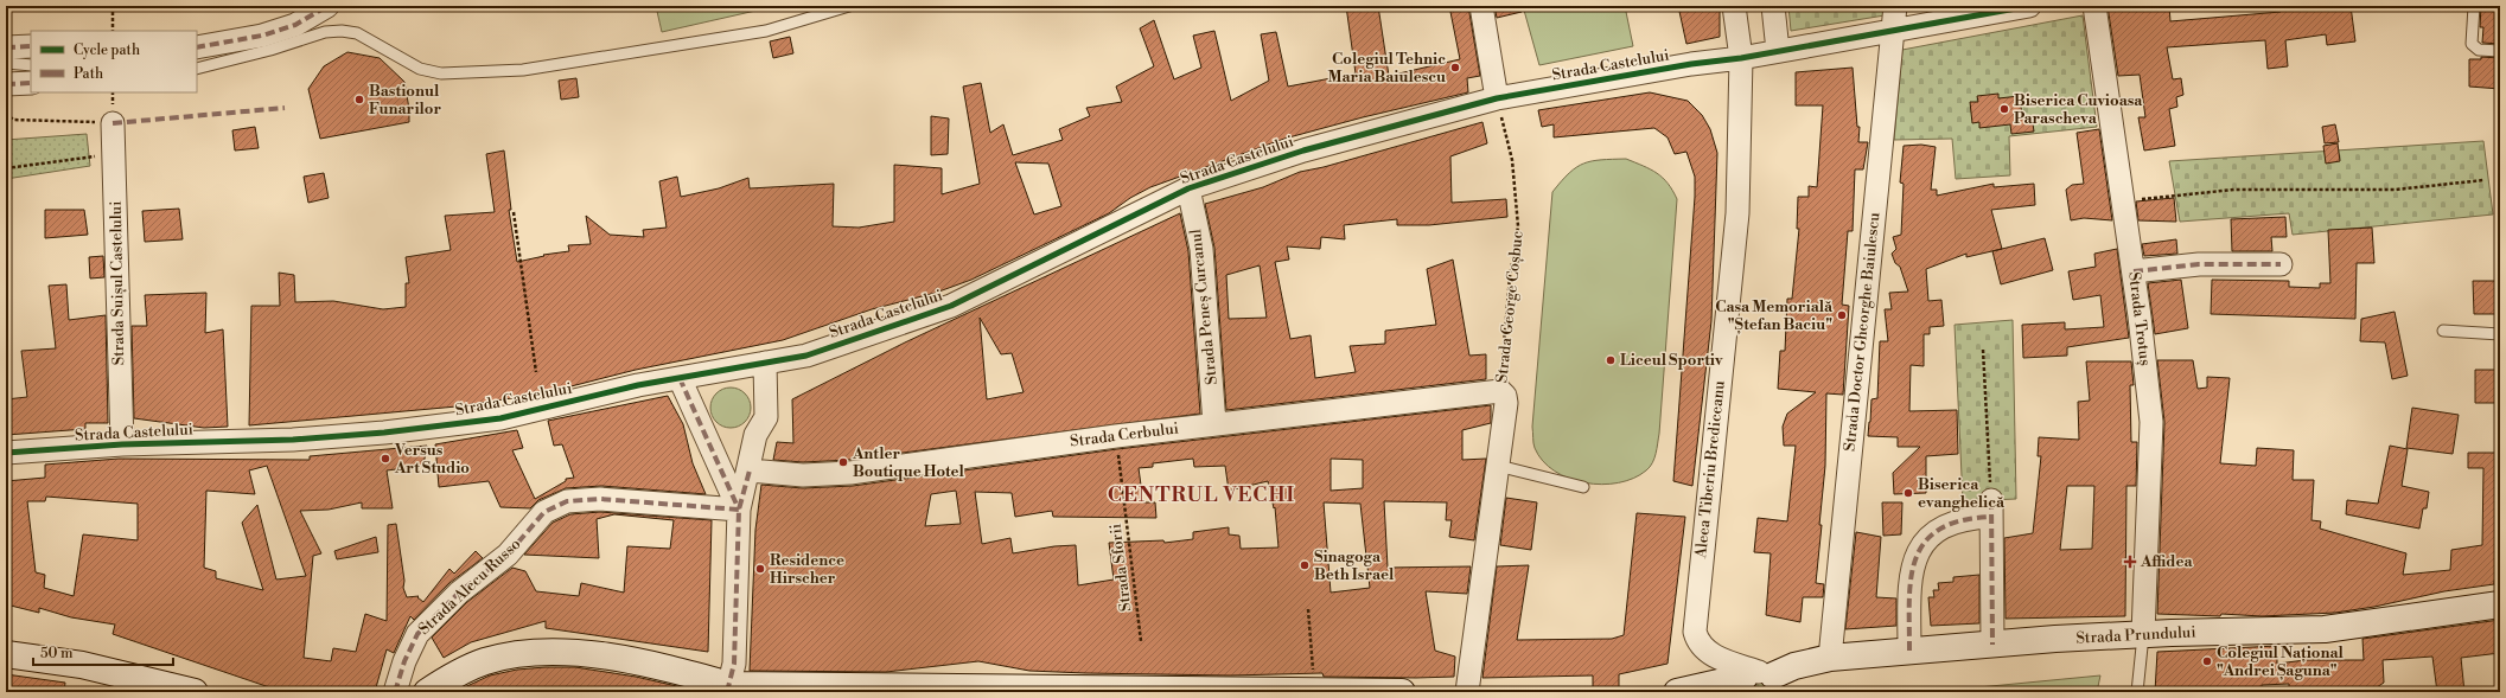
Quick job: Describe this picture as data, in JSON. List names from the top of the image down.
{
  "streets": {
    "street": [
      "Strada Castelului",
      "Strada Suișul Castelului",
      "Strada Peneș Curcanul",
      "Strada George Coșbuc",
      "Strada Trotuș",
      "Strada Doctor Gheorghe Baiulescu",
      "Strada Cerbului",
      "Aleea Tiberiu Brediceanu",
      "Strada Alecu Russo",
      "Strada Prundului"
    ],
    "path": ["Strada Sforii"]
  },
  "crossings": [
    ["Strada Castelului", "Strada Suișul Castelului"],
    ["Strada Castelului", "Strada Peneș Curcanul"],
    ["Strada Castelului", "Strada George Coșbuc"],
    ["Strada Castelului", "Strada Doctor Gheorghe Baiulescu"],
    ["Strada Castelului", "Aleea Tiberiu Brediceanu"],
    ["Strada Peneș Curcanul", "Strada Cerbului"],
    ["Strada George Coșbuc", "Strada Cerbului"],
    ["Strada Trotuș", "Strada Prundului"],
    ["Strada Doctor Gheorghe Baiulescu", "Strada Prundului"],
    ["Strada Cerbului", "Strada Sforii"],
    ["Aleea Tiberiu Brediceanu", "Strada Prundului"]
  ],
  "districts": ["CENTRUL VECHI"],
  "places": {
    "other": [
      "Colegiul Tehnic Maria Baiulescu",
      "Bastionul Funarilor",
      "Biserica Cuvioasa Parascheva",
      "Casa Memorială \"Ștefan Baciu\"",
      "Liceul Sportiv",
      "Versus Art Studio",
      "Antler Boutique Hotel",
      "Biserica evanghelică",
      "Sinagoga Beth Israel",
      "Residence Hirscher",
      "Colegiul Național \"Andrei Șaguna\""
    ],
    "health": ["Affidea"]
  },
  "legend": ["Cycle path", "Path"],
  "scale_bar": "50 m"
}
